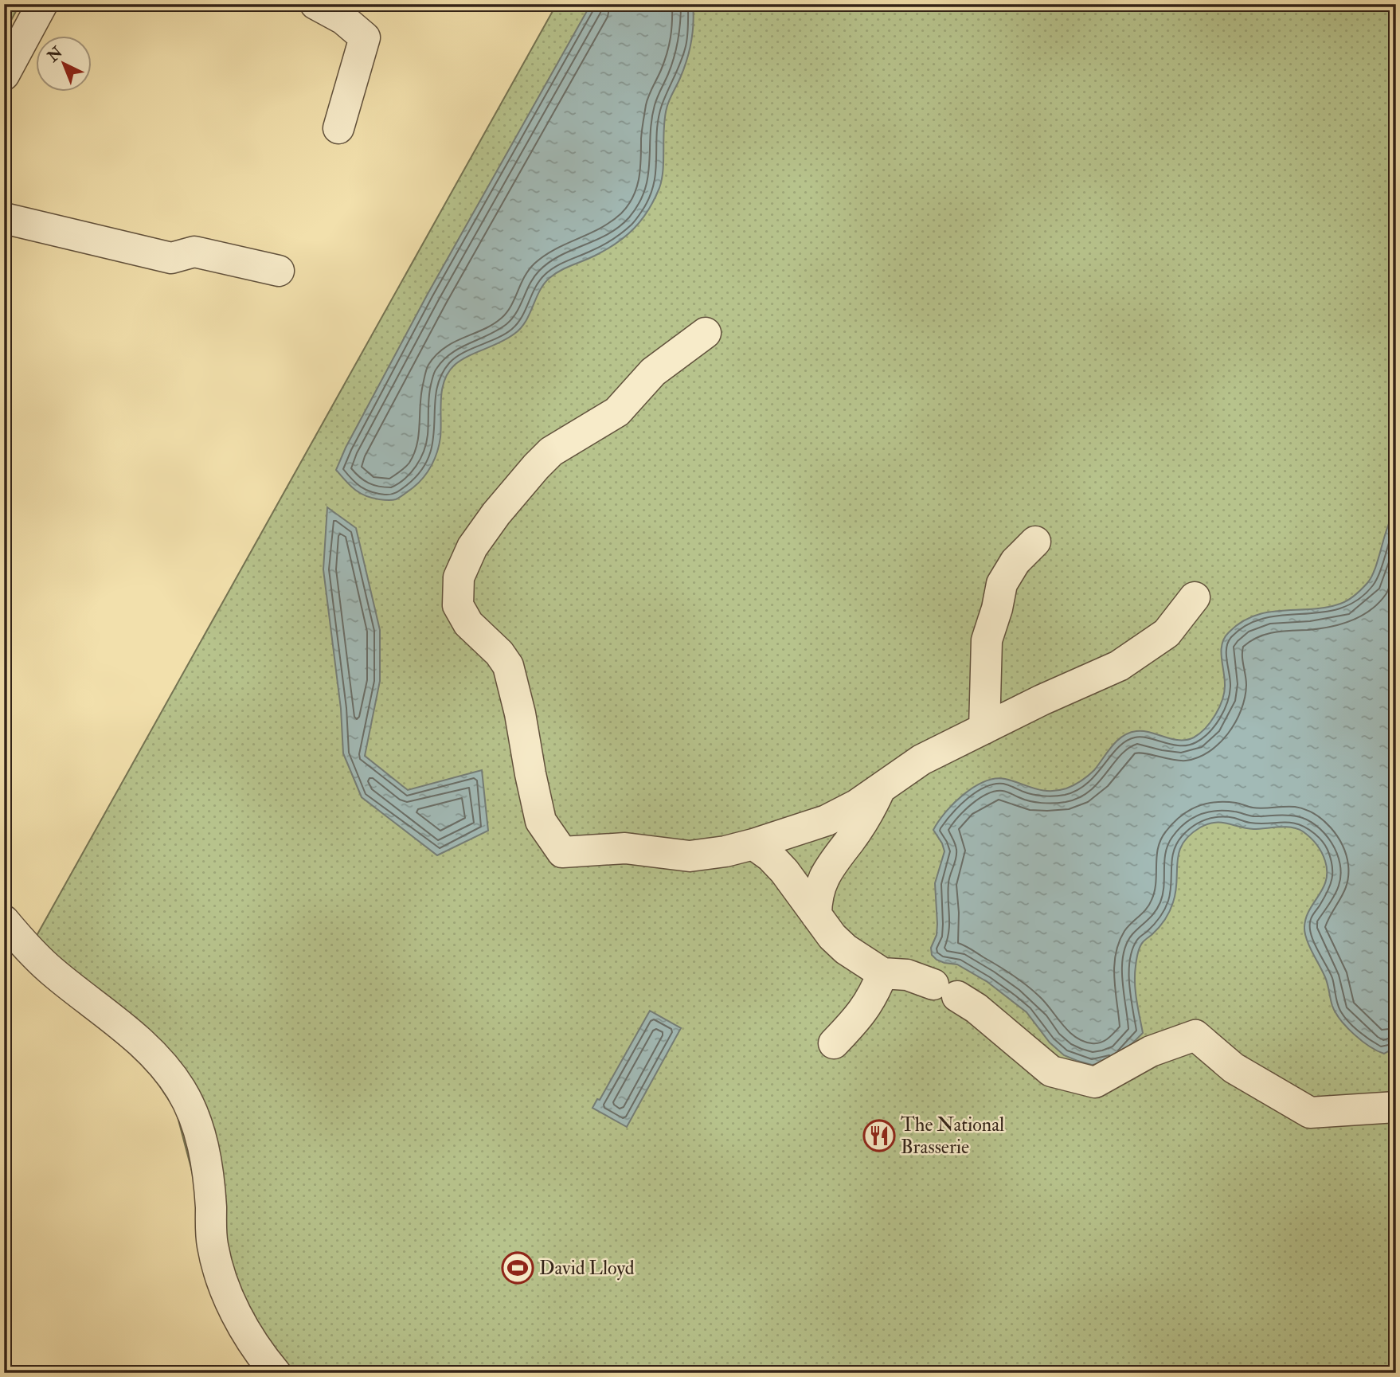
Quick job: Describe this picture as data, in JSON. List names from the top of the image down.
{
  "places": {
    "restaurant": ["The National Brasserie"],
    "sports": ["David Lloyd"]
  },
  "north": "top left"
}
